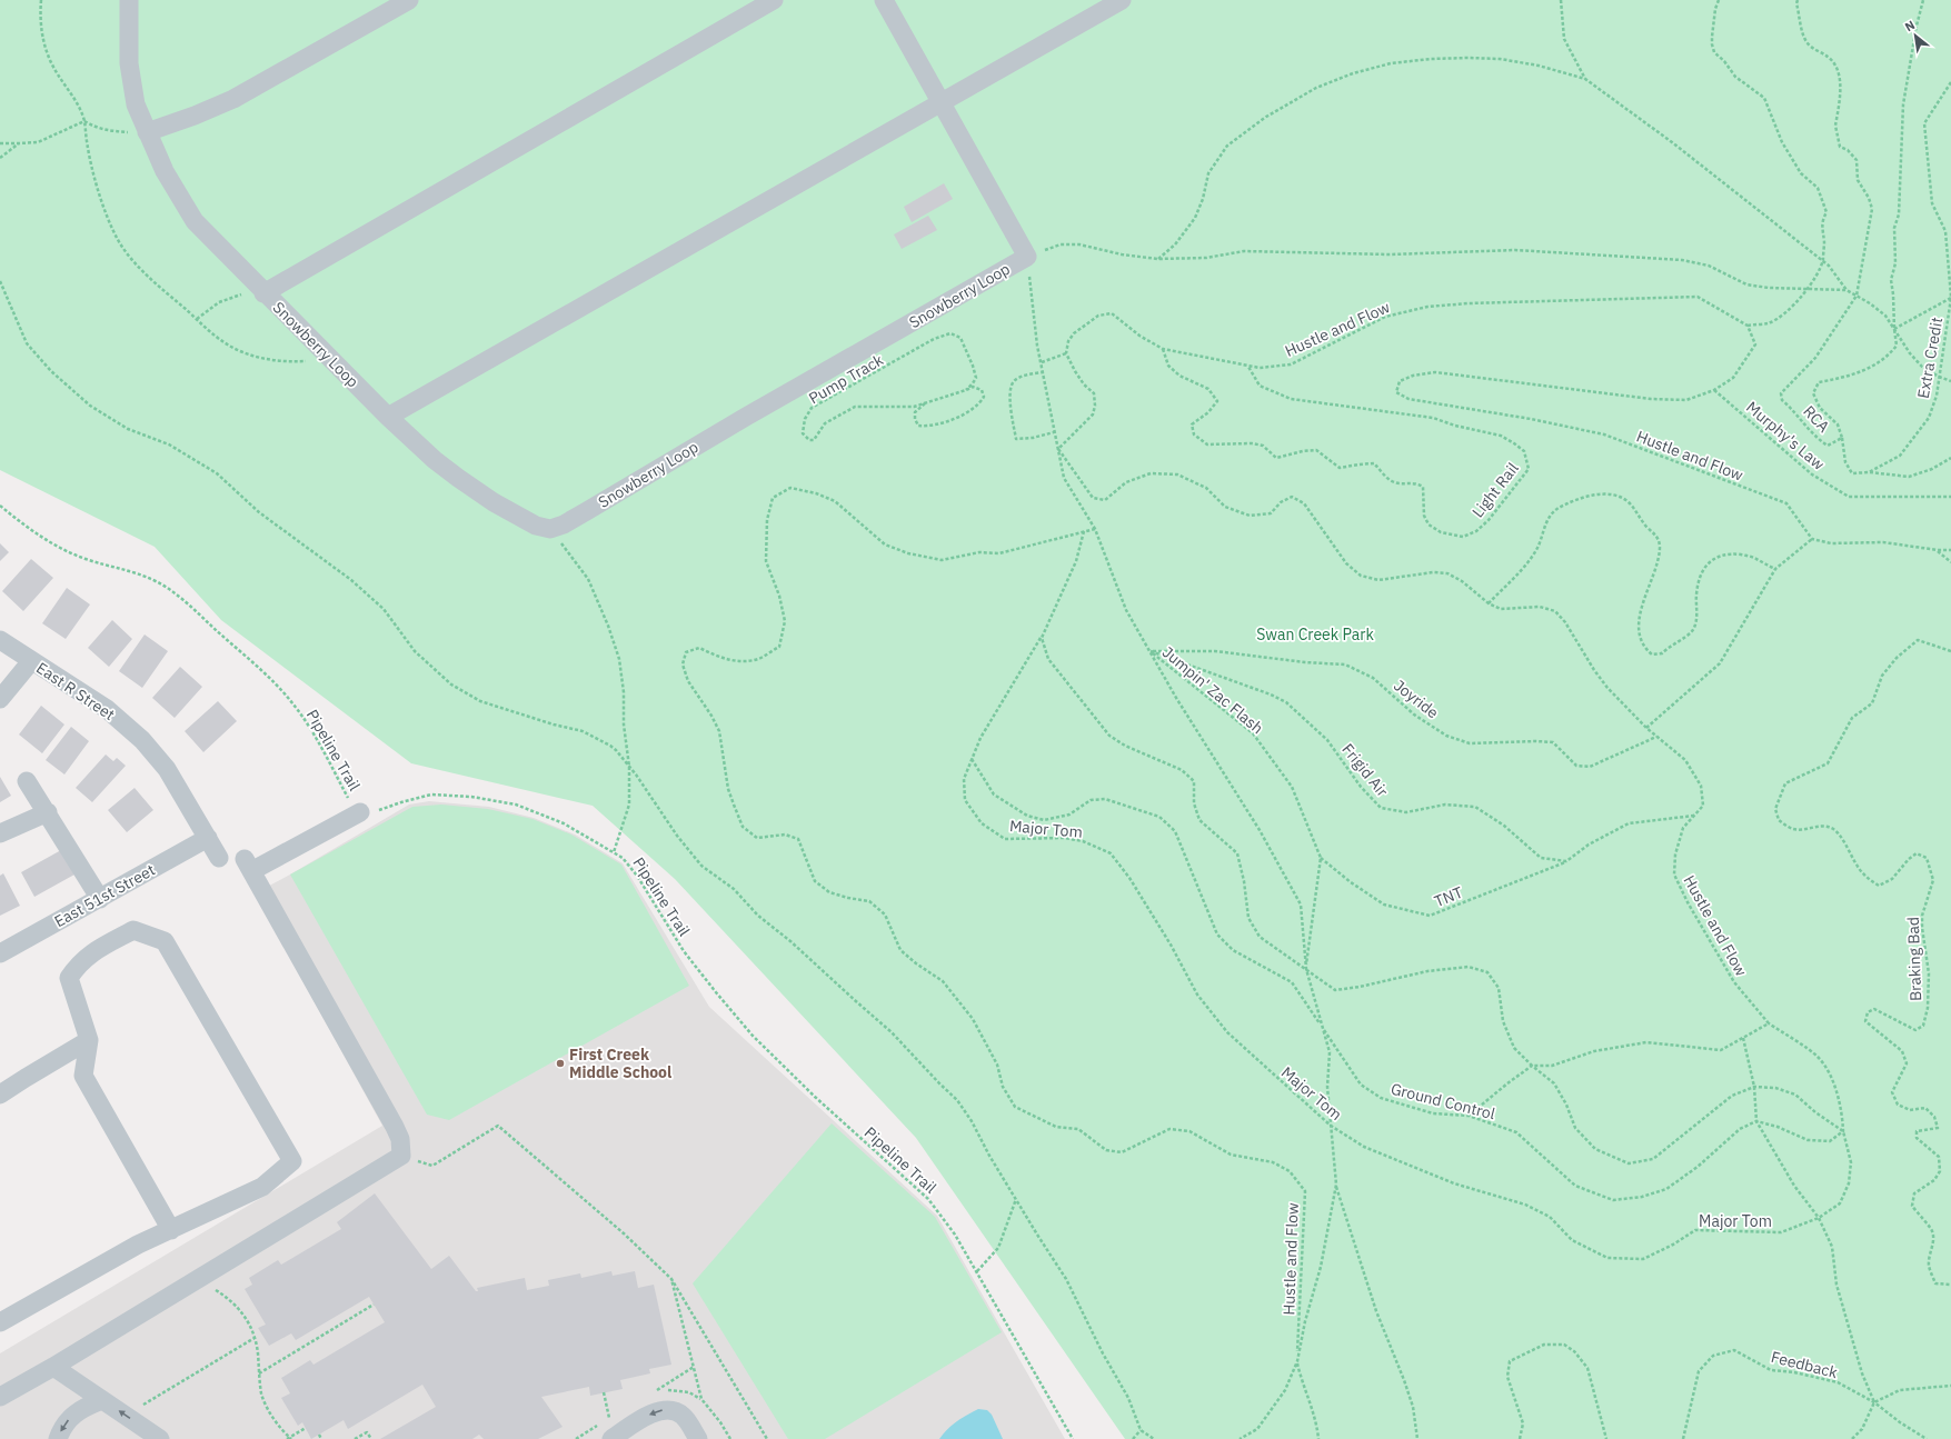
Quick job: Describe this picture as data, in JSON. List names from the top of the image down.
{
  "streets": {
    "street": ["Snowberry Loop", "East R Street", "East 51st Street"],
    "path": [
      "Hustle and Flow",
      "Extra Credit",
      "Pump Track",
      "RCA",
      "Murphy's Law",
      "Light Rail",
      "Jumpin' Zac Flash",
      "Joyride",
      "Pipeline Trail",
      "Frigid Air",
      "Major Tom",
      "TNT",
      "Braking Bad",
      "Ground Control",
      "Feedback"
    ]
  },
  "crossings": [
    ["Hustle and Flow", "Murphy's Law"],
    ["Hustle and Flow", "Light Rail"],
    ["Hustle and Flow", "Joyride"],
    ["Jumpin' Zac Flash", "Joyride"],
    ["Jumpin' Zac Flash", "Frigid Air"],
    ["Jumpin' Zac Flash", "TNT"],
    ["East R Street", "East 51st Street"],
    ["Joyride", "Frigid Air"],
    ["Frigid Air", "TNT"],
    ["Major Tom", "Ground Control"]
  ],
  "parks": ["Swan Creek Park"],
  "places": ["First Creek Middle School"],
  "north": "top left"
}
